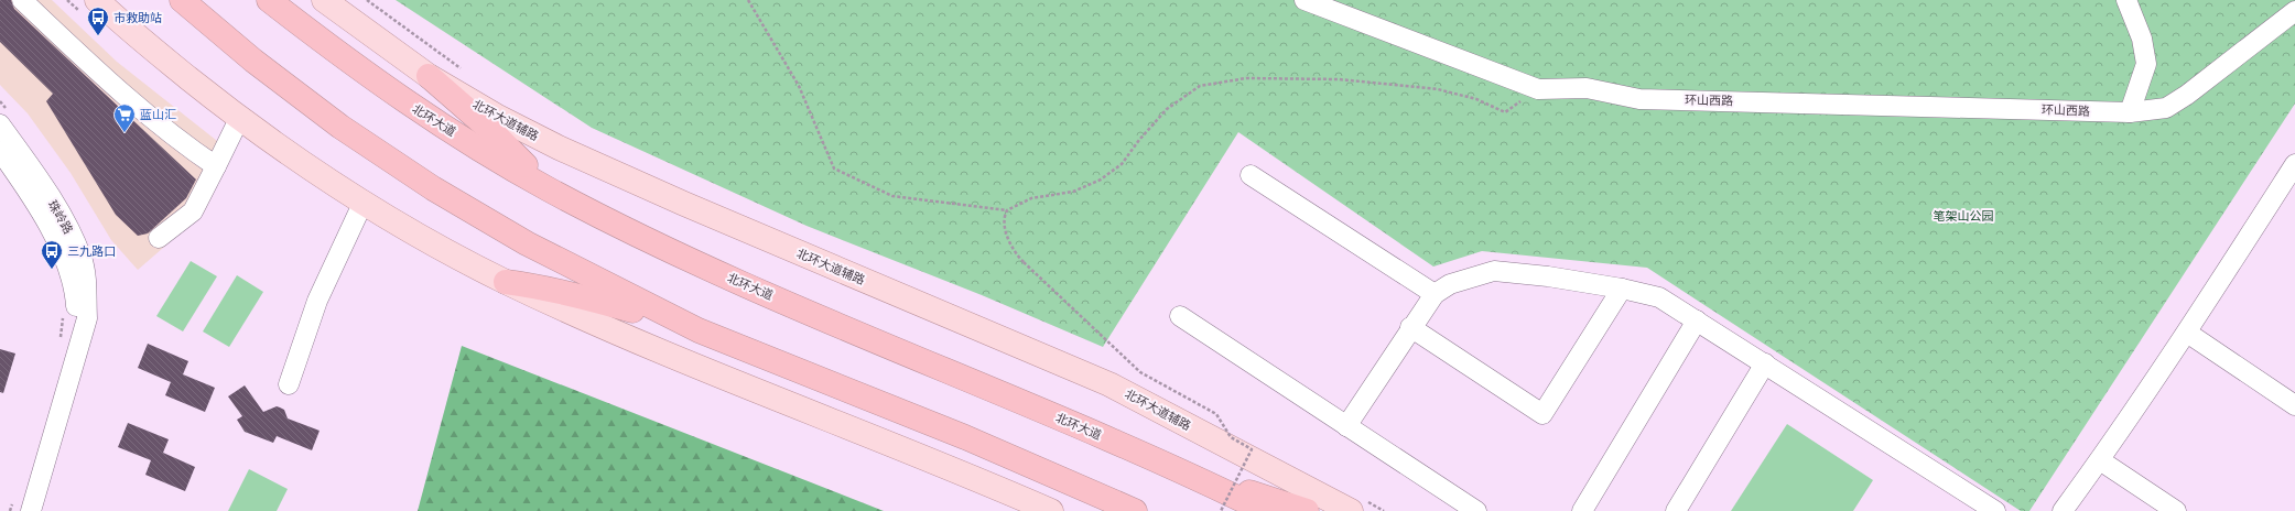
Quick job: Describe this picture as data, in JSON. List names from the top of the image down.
{
  "streets": {
    "highway": ["北环大道"],
    "main road": ["北环大道辅路"],
    "street": ["环山西路", "珠岭路"]
  },
  "parks": ["笔架山公园"],
  "places": {
    "bus stop": ["市救助站", "三九路口"],
    "supermarket": ["蓝山汇"]
  }
}
